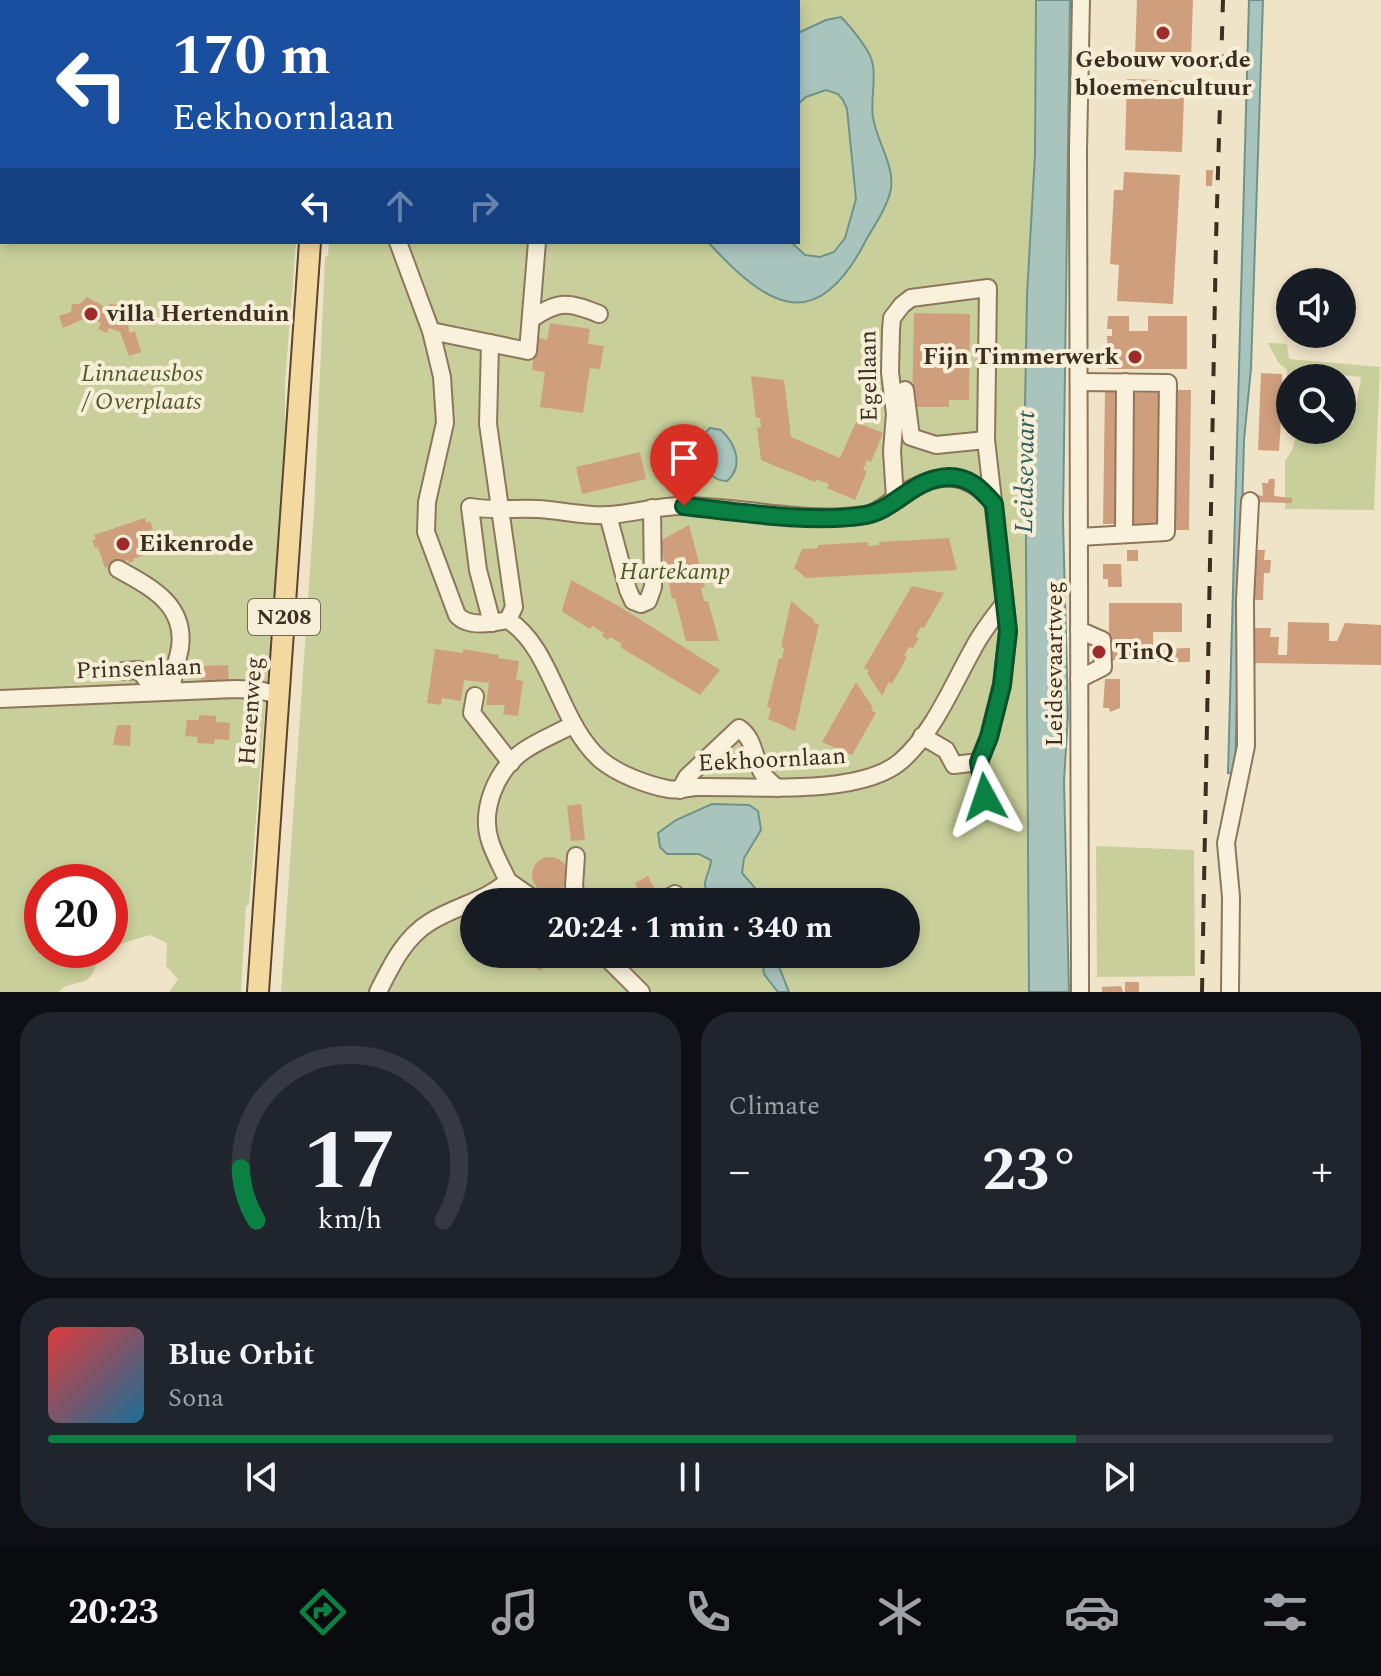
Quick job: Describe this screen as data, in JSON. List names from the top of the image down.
{
  "streets": {
    "main road": ["N208", "Herenweg"],
    "street": [
      "Egellaan",
      "Leidsevaartweg",
      "Prinsenlaan",
      "Eekhoornlaan"
    ]
  },
  "crossings": [
    ["Prinsenlaan", "Herenweg"]
  ],
  "water": ["Leidsevaart"],
  "parks": ["Linnaeusbos / Overplaats", "Hartekamp"],
  "places": [
    "Gebouw voor de bloemencultuur",
    "villa Hertenduin",
    "Fijn Timmerwerk",
    "Eikenrode",
    "TinQ"
  ],
  "page": {
    "turn": ["170 m", "Eekhoornlaan"],
    "limit": "20",
    "trip": "20:24 · 1 min · 340 m",
    "tile": "Climate",
    "heat": ["−", "23°", "+"],
    "song": ["Blue Orbit", "Sona"],
    "tabs": "20:23",
    "gauge": ["17", "km/h"]
  }
}
